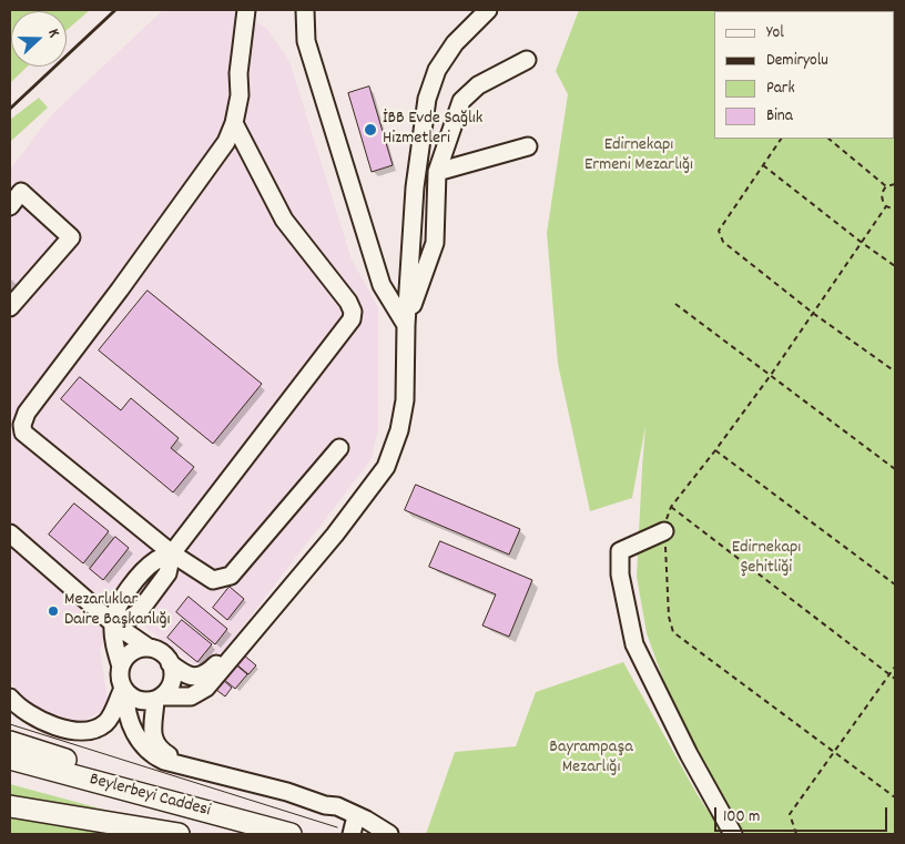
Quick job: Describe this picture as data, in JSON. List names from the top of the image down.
{
  "streets": {
    "main road": ["Beylerbeyi Caddesi"]
  },
  "parks": ["Edirnekapı Ermeni Mezarlığı", "Edirnekapı Şehitliği", "Bayrampaşa Mezarlığı"],
  "places": ["İBB Evde Sağlık Hizmetleri", "Mezarlıklar Daire Başkanlığı"],
  "legend": [
    "Yol",
    "Demiryolu",
    "Park",
    "Bina"
  ],
  "scale_bar": "100 m",
  "north": "right"
}
